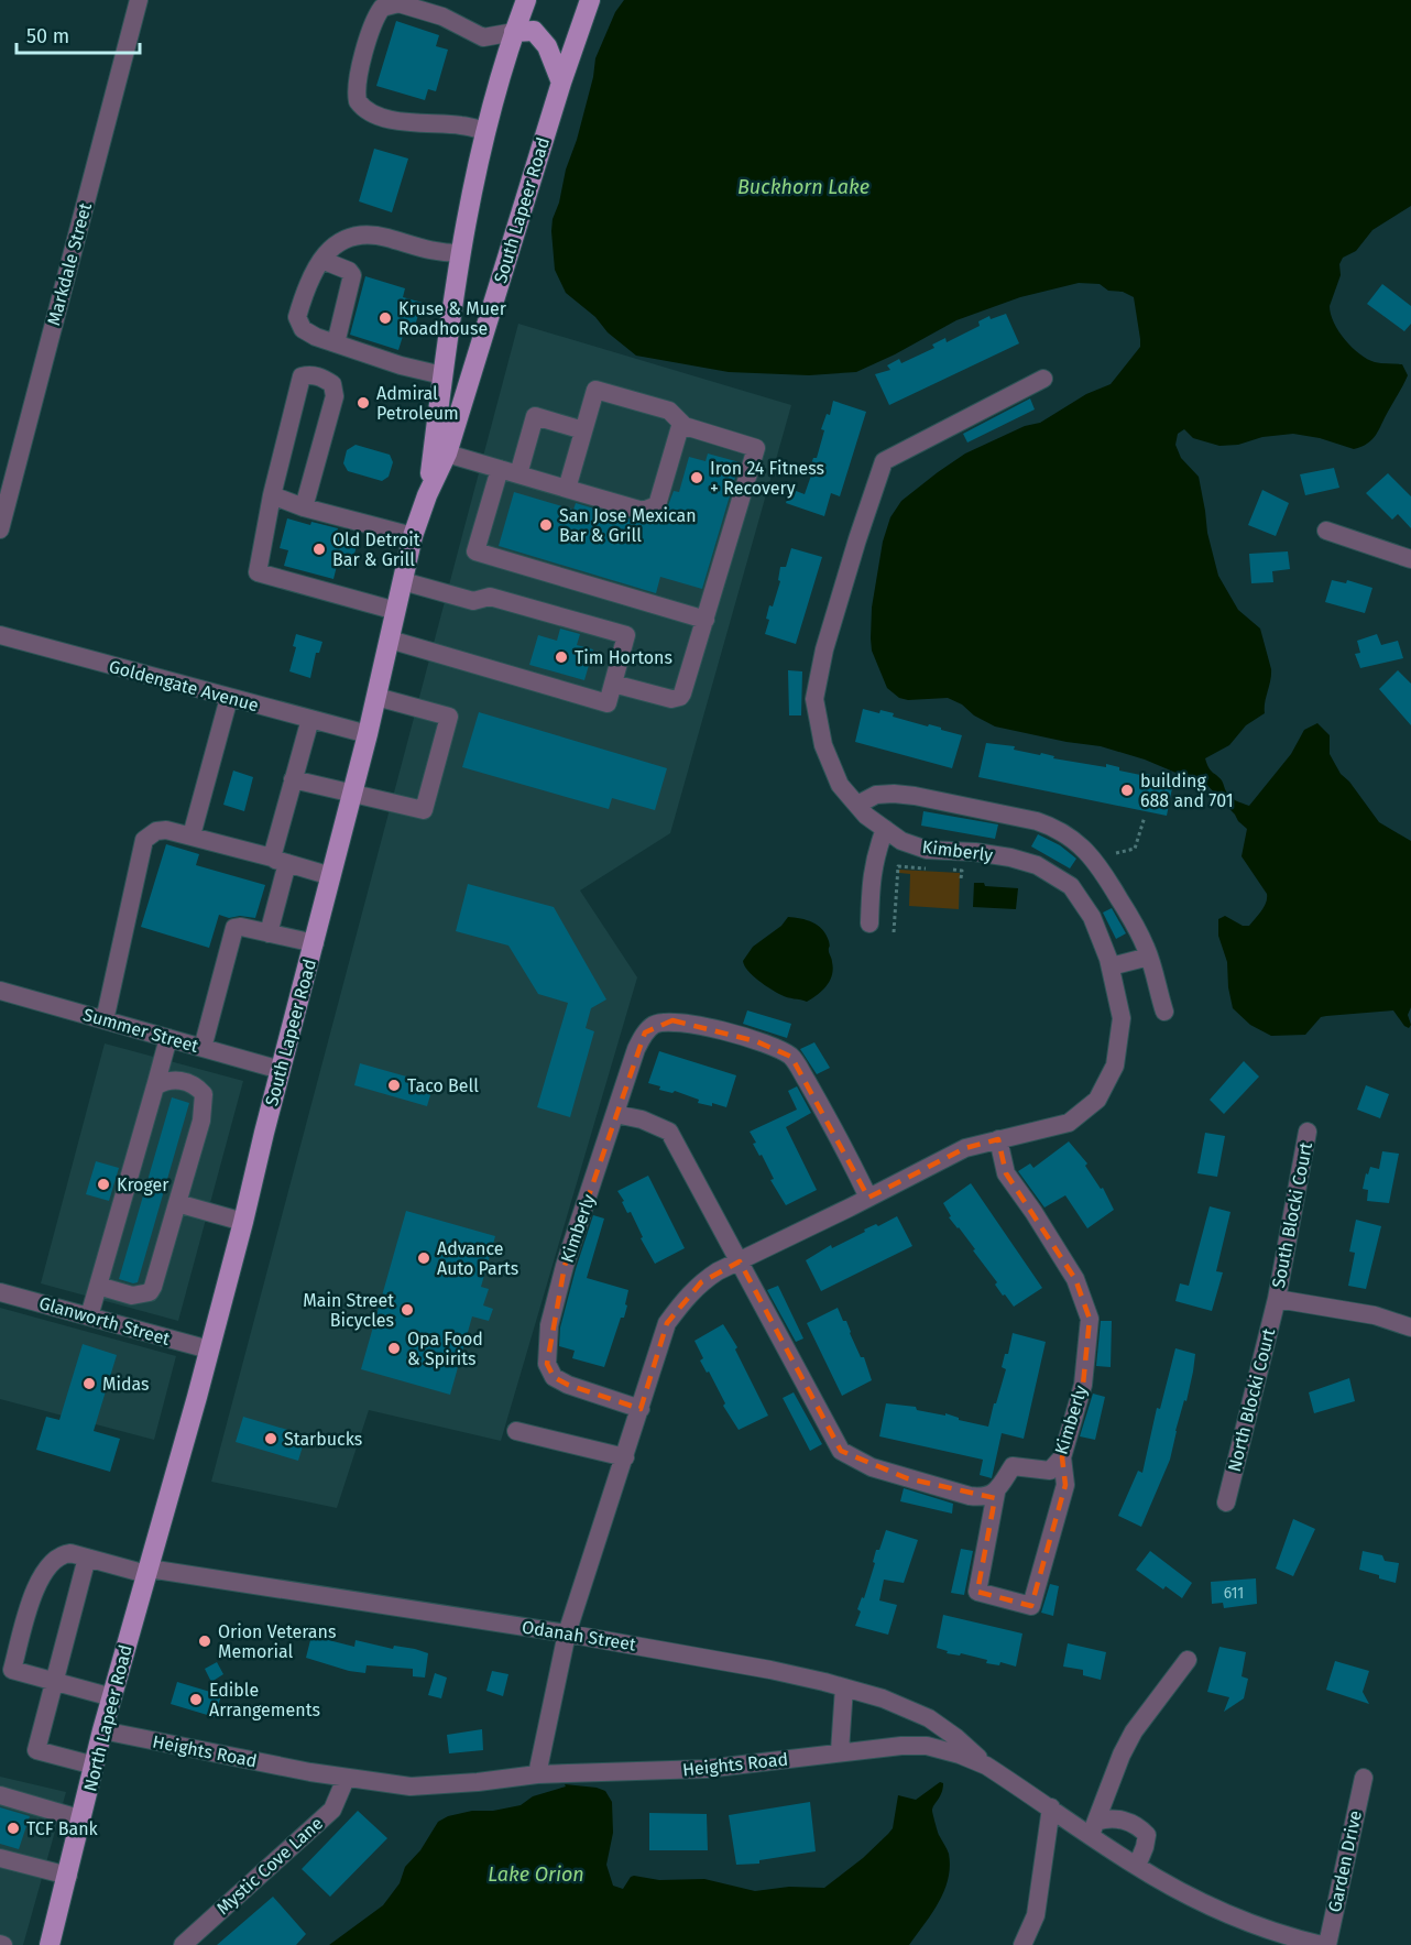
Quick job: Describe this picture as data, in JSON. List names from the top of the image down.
{
  "streets": {
    "main road": ["South Lapeer Road", "North Lapeer Road"],
    "street": [
      "Markdale Street",
      "Goldengate Avenue",
      "Kimberly",
      "Summer Street",
      "South Blocki Court",
      "Glanworth Street",
      "North Blocki Court",
      "Odanah Street",
      "Heights Road",
      "Garden Drive",
      "Mystic Cove Lane"
    ]
  },
  "crossings": [
    ["South Lapeer Road", "Goldengate Avenue"],
    ["South Lapeer Road", "Summer Street"],
    ["South Lapeer Road", "Glanworth Street"],
    ["South Lapeer Road", "Odanah Street"],
    ["South Lapeer Road", "North Lapeer Road"],
    ["Kimberly", "Odanah Street"],
    ["Kimberly", "Heights Road"],
    ["South Blocki Court", "North Blocki Court"],
    ["Odanah Street", "North Lapeer Road"],
    ["Odanah Street", "Heights Road"],
    ["North Lapeer Road", "Heights Road"],
    ["Heights Road", "Mystic Cove Lane"]
  ],
  "water": ["Buckhorn Lake", "Lake Orion"],
  "places": [
    "Kruse & Muer Roadhouse",
    "Admiral Petroleum",
    "Iron 24 Fitness + Recovery",
    "San Jose Mexican Bar & Grill",
    "Old Detroit Bar & Grill",
    "Tim Hortons",
    "building 688 and 701",
    "Taco Bell",
    "Kroger",
    "Advance Auto Parts",
    "Main Street Bicycles",
    "Opa Food & Spirits",
    "Midas",
    "Starbucks",
    "Orion Veterans Memorial",
    "Edible Arrangements",
    "TCF Bank"
  ],
  "house_numbers": ["611"],
  "scale_bar": "50 m"
}
